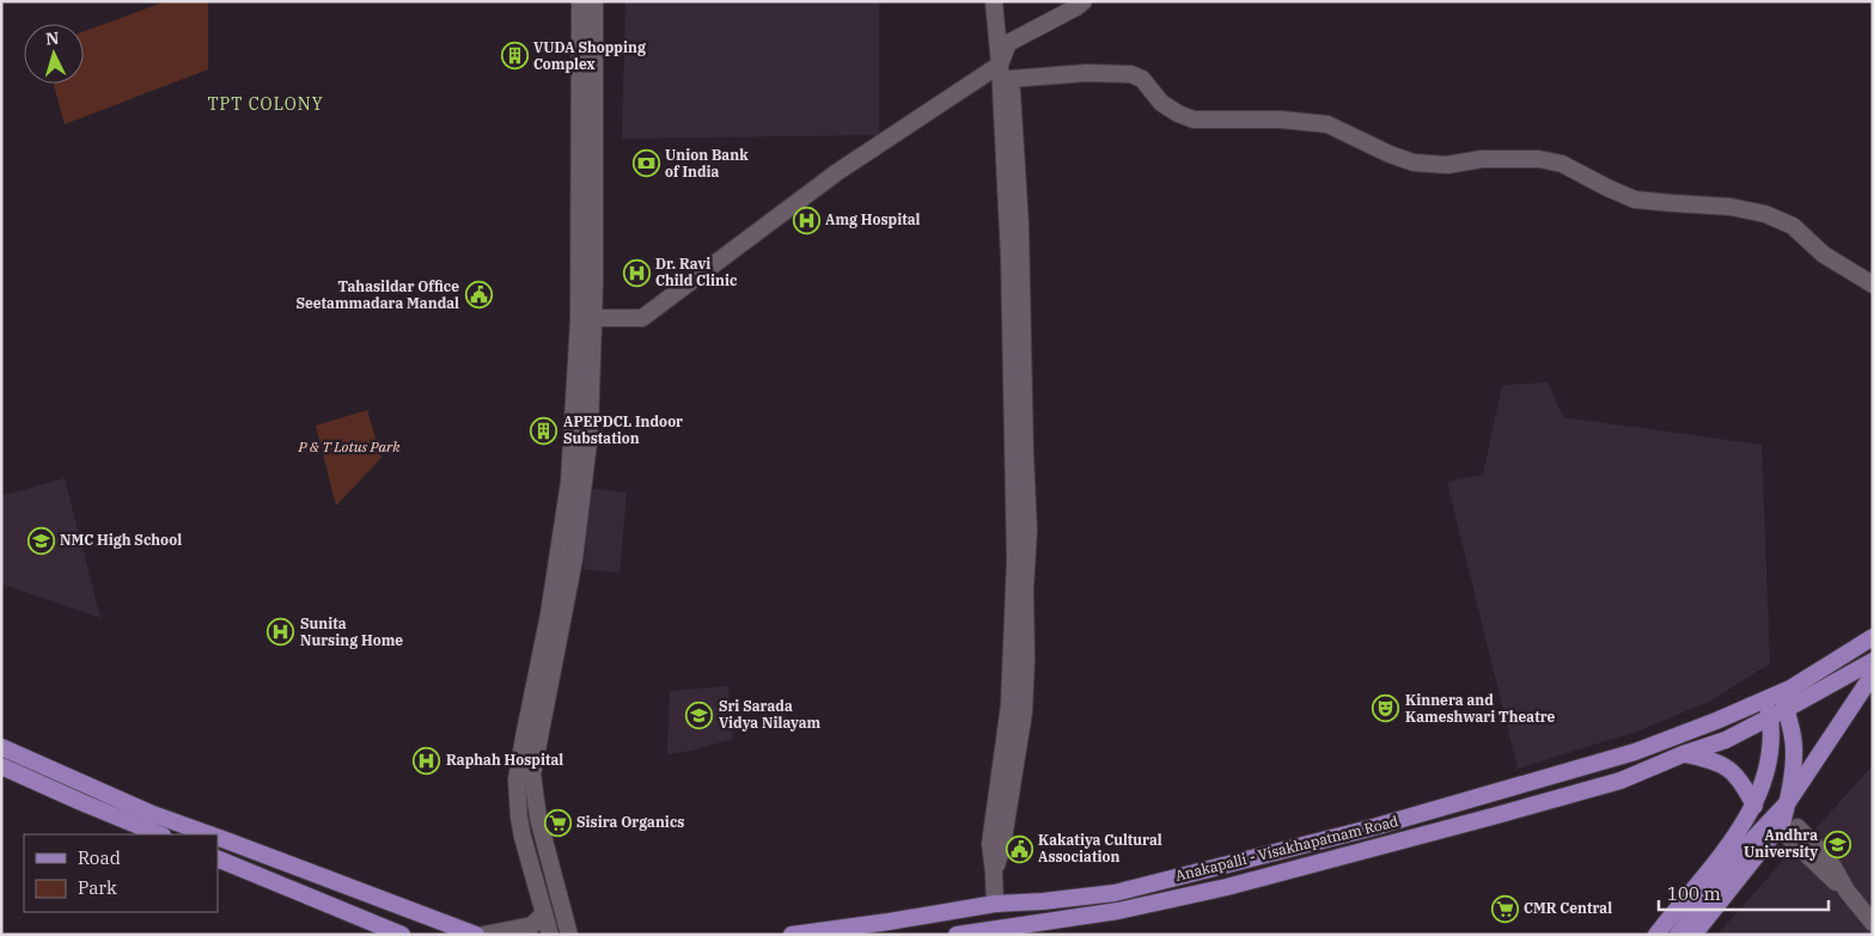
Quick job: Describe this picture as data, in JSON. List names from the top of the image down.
{
  "streets": {
    "main road": ["Anakapalli - Visakhapatnam Road"]
  },
  "districts": ["TPT COLONY"],
  "parks": ["P & T Lotus Park"],
  "places": {
    "building": ["VUDA Shopping Complex", "APEPDCL Indoor Substation"],
    "bank": ["Union Bank of India"],
    "hospital": [
      "Amg Hospital",
      "Dr. Ravi Child Clinic",
      "Sunita Nursing Home",
      "Raphah Hospital"
    ],
    "public building": ["Tahasildar Office Seetammadara Mandal", "Kakatiya Cultural Association"],
    "school or university": ["NMC High School", "Sri Sarada Vidya Nilayam", "Andhra University"],
    "theatre": ["Kinnera and Kameshwari Theatre"],
    "supermarket": ["Sisira Organics", "CMR Central"]
  },
  "legend": ["Road", "Park"],
  "scale_bar": "100 m",
  "north": "top"
}
